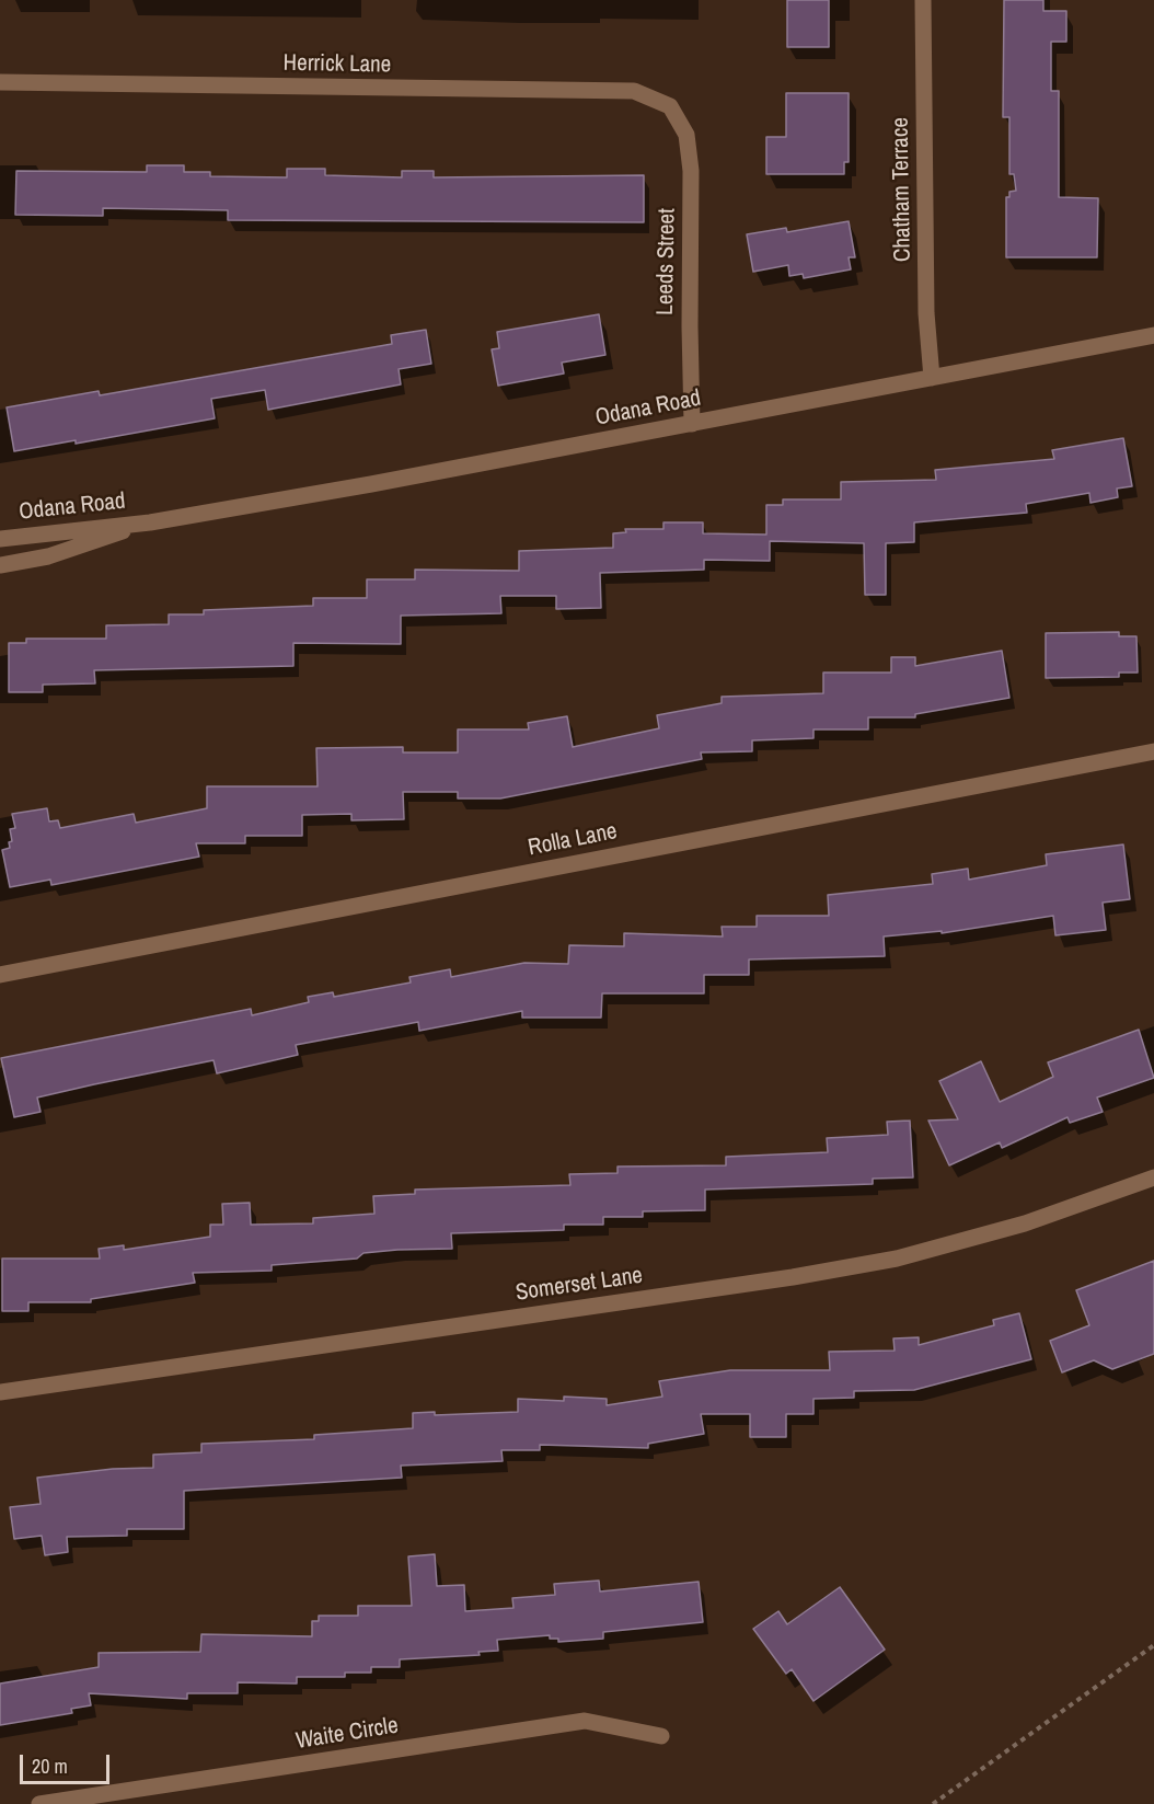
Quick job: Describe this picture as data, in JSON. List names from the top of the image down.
{
  "streets": {
    "street": [
      "Herrick Lane",
      "Chatham Terrace",
      "Leeds Street",
      "Odana Road",
      "Rolla Lane",
      "Somerset Lane",
      "Waite Circle"
    ]
  },
  "crossings": [
    ["Herrick Lane", "Leeds Street"],
    ["Chatham Terrace", "Odana Road"],
    ["Leeds Street", "Odana Road"]
  ],
  "scale_bar": "20 m"
}
